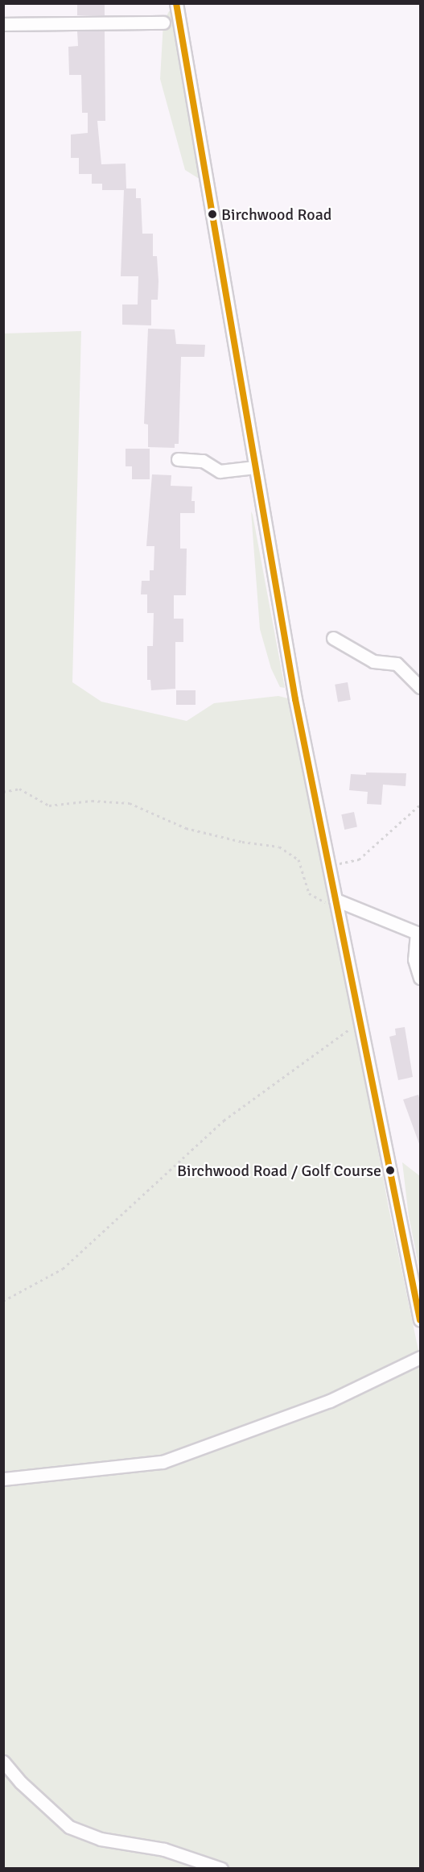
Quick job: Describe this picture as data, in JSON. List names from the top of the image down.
{
  "places": ["Birchwood Road", "Birchwood Road / Golf Course"]
}
